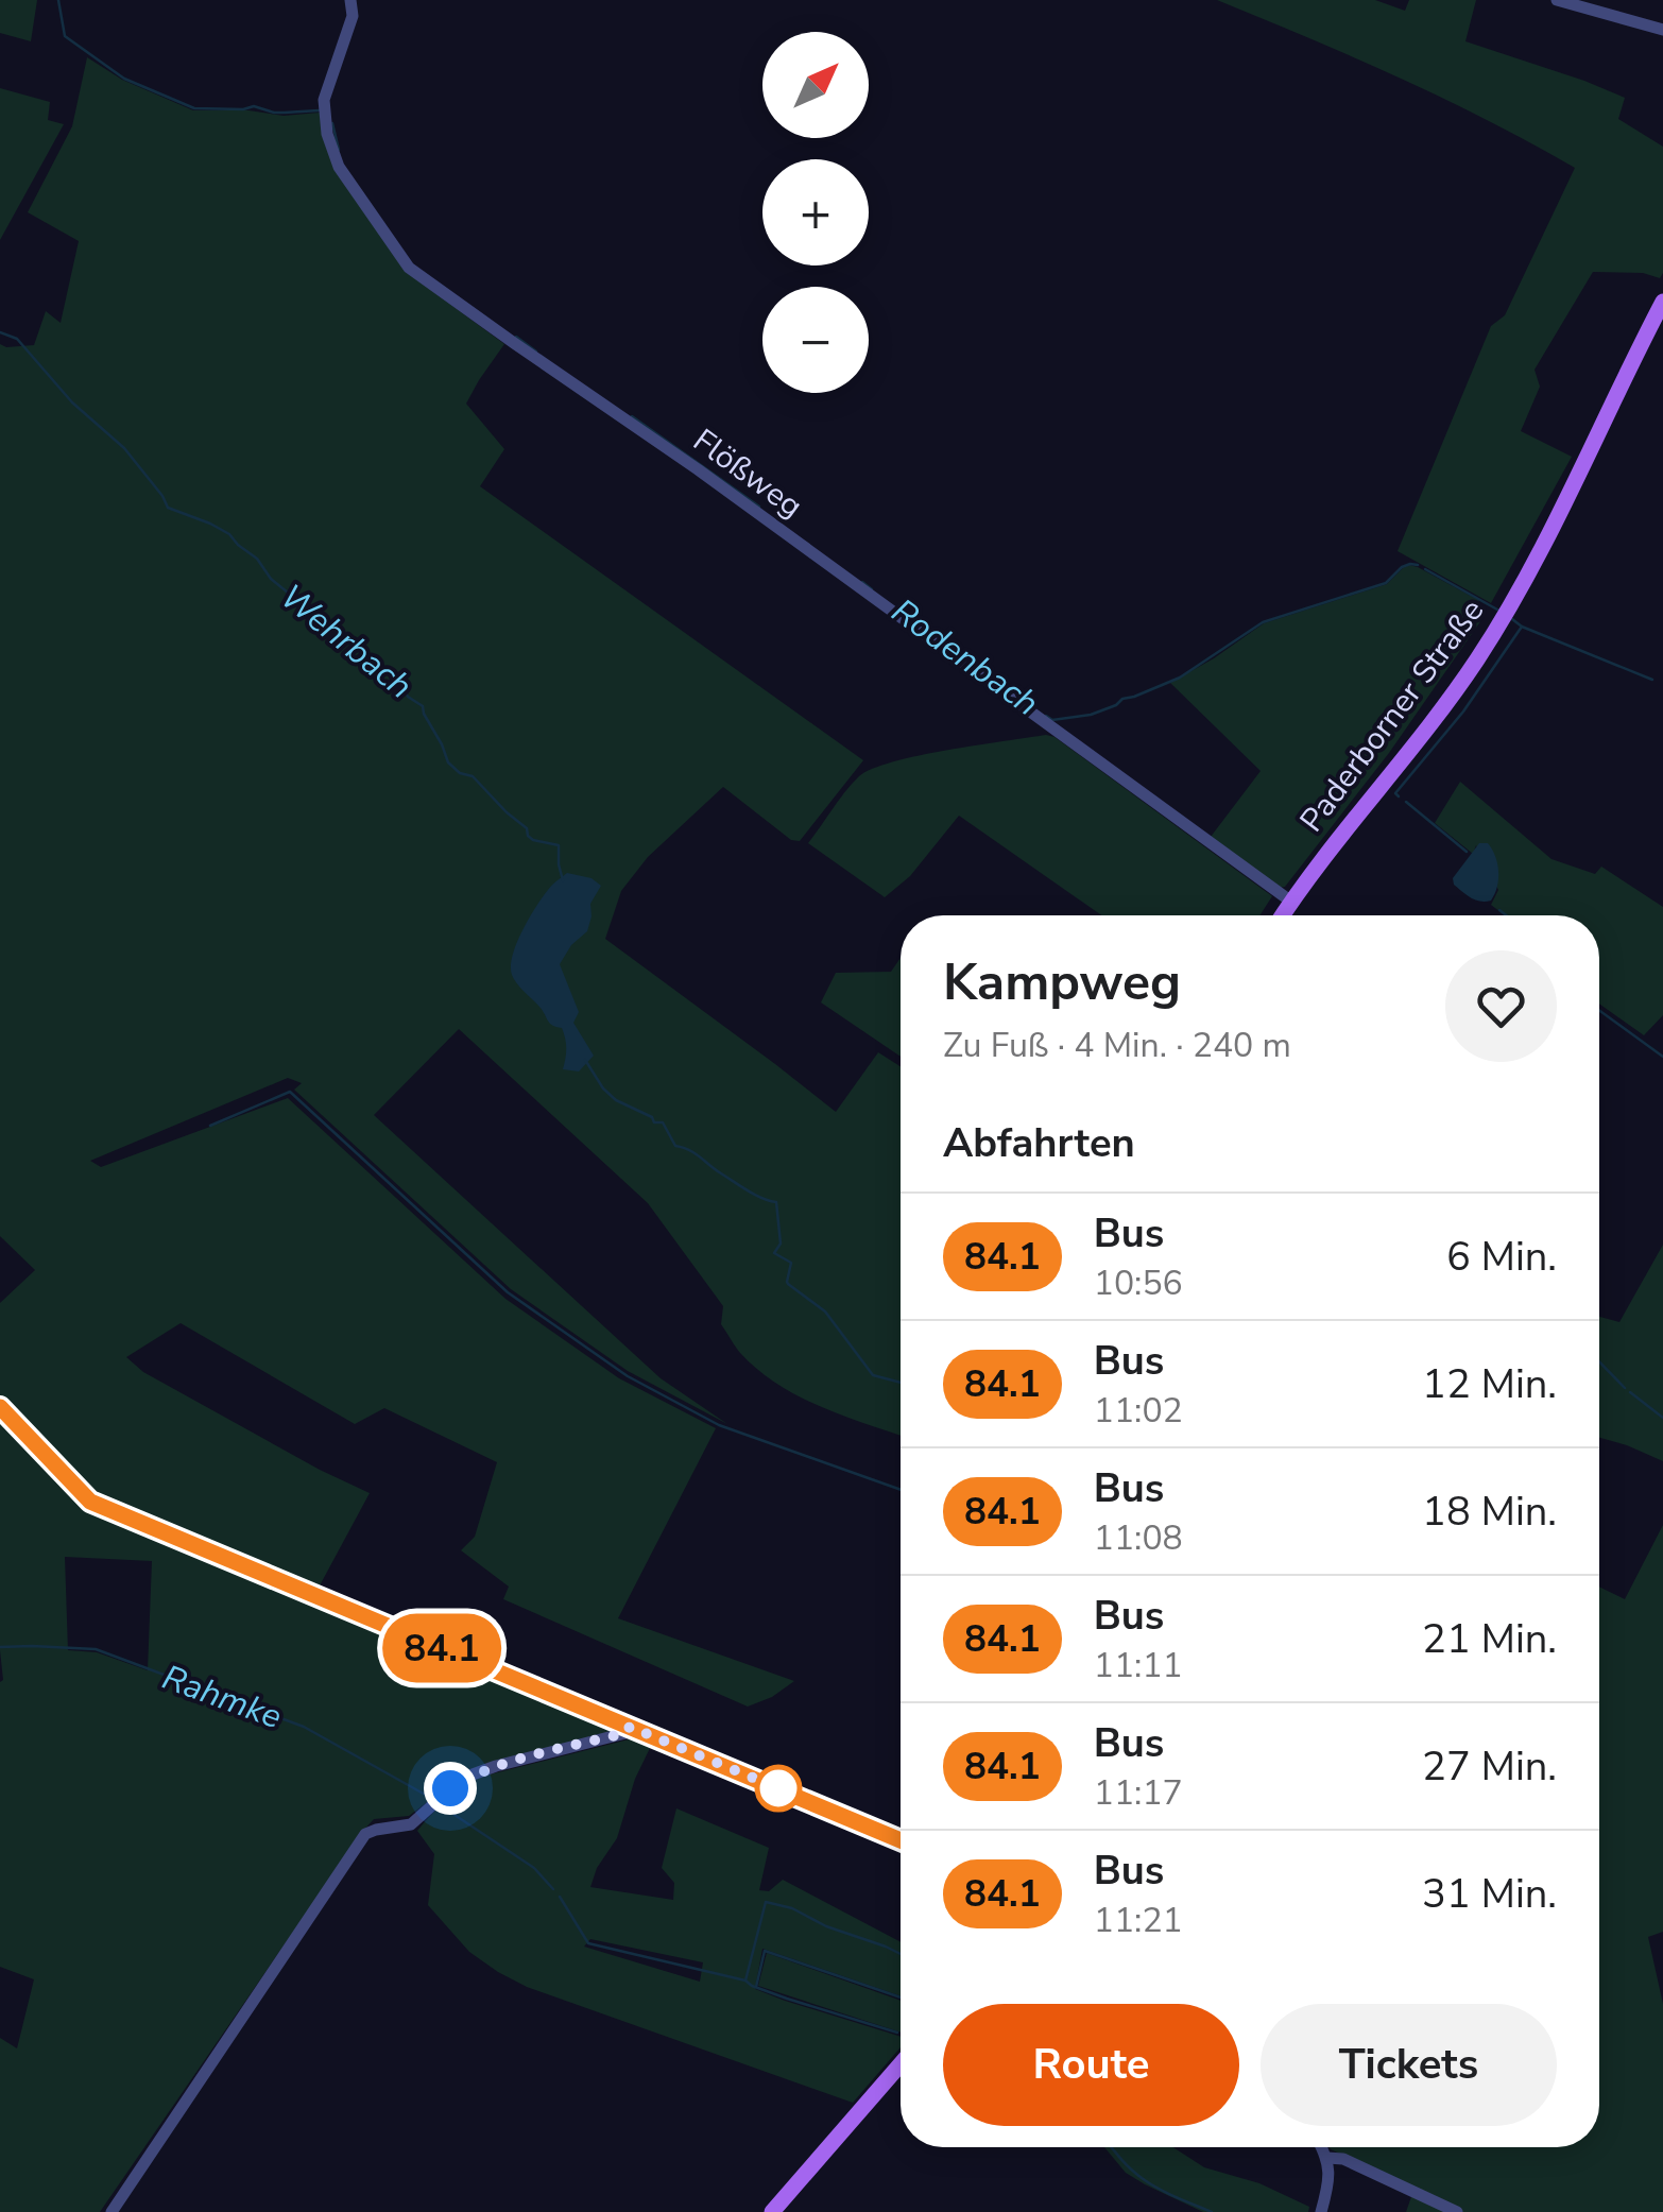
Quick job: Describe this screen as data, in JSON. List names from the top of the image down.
{
  "streets": {
    "main road": ["Paderborner Straße"],
    "street": ["Flößweg"]
  },
  "crossings": [
    ["Flößweg", "Paderborner Straße"]
  ],
  "water": ["Wehrbach", "Rodenbach", "Rahmke"],
  "lines": ["bus line 84.1"],
  "north": "top right",
  "page": {
    "on_map": "84.1",
    "map_buttons": ["+", "−"],
    "heading": [
      ["Kampweg", "Zu Fuß · 4 Min. · 240 m"],
      "Abfahrten"
    ],
    "list": [
      {
        "mark": "84.1",
        "name": "Bus",
        "note": "10:56",
        "value": "6 Min."
      },
      {
        "mark": "84.1",
        "name": "Bus",
        "note": "11:02",
        "value": "12 Min."
      },
      {
        "mark": "84.1",
        "name": "Bus",
        "note": "11:08",
        "value": "18 Min."
      },
      {
        "mark": "84.1",
        "name": "Bus",
        "note": "11:11",
        "value": "21 Min."
      },
      {
        "mark": "84.1",
        "name": "Bus",
        "note": "11:17",
        "value": "27 Min."
      },
      {
        "mark": "84.1",
        "name": "Bus",
        "note": "11:21",
        "value": "31 Min."
      }
    ],
    "buttons": ["Route", "Tickets"]
  }
}
